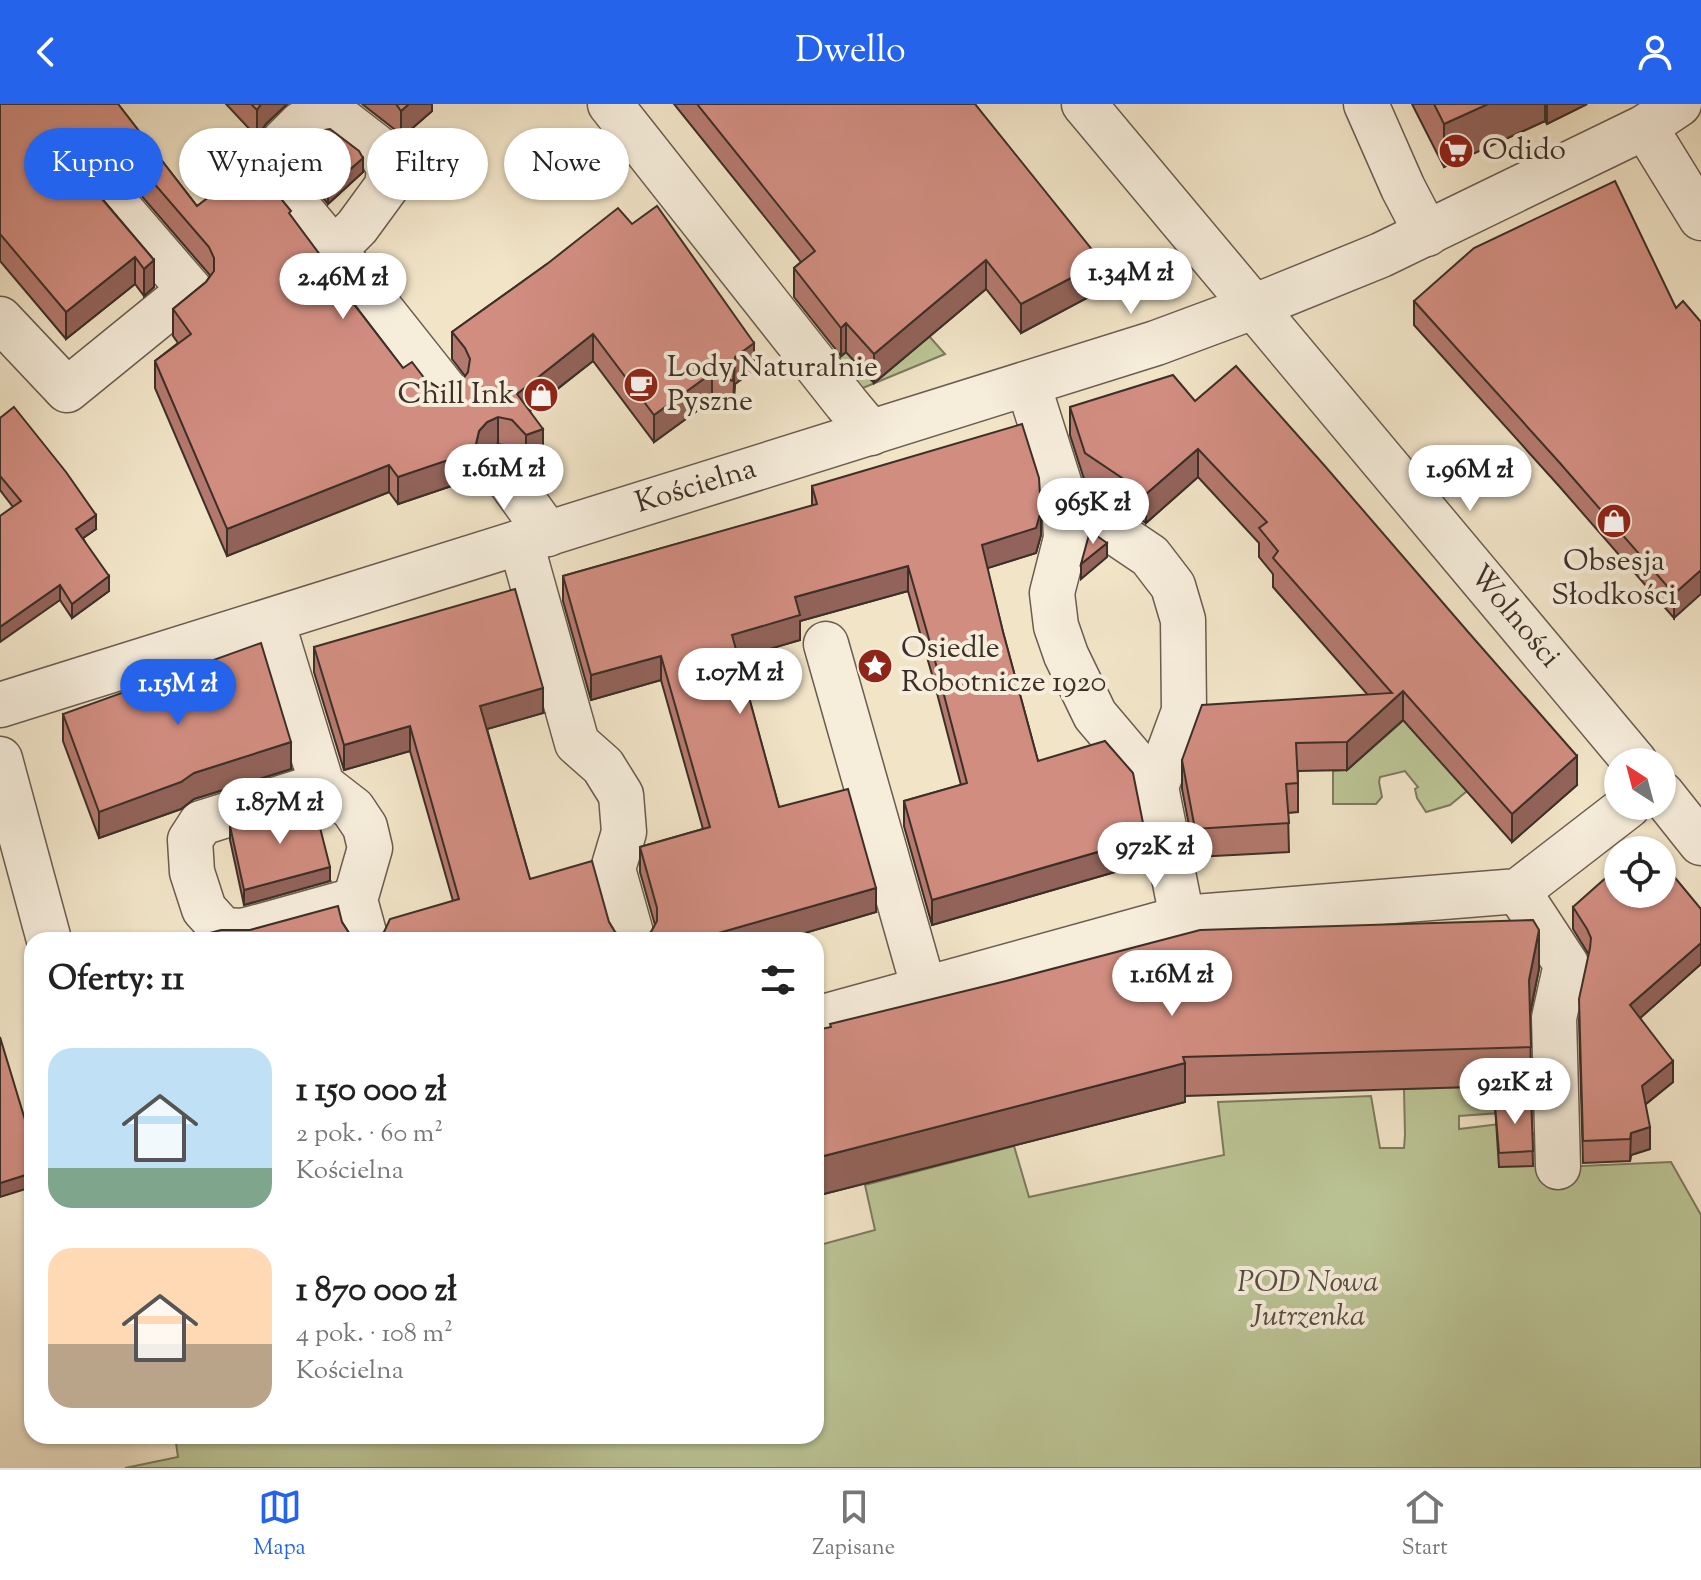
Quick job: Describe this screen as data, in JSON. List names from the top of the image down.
{
  "streets": {
    "street": ["Kościelna", "Wolności"]
  },
  "crossings": [
    ["Kościelna", "Wolności"]
  ],
  "parks": ["POD Nowa Jutrzenka"],
  "places": {
    "supermarket": ["Odido"],
    "cafe": ["Lody Naturalnie Pyszne"],
    "shop": ["Chill Ink", "Obsesja Słodkości"],
    "place": ["Osiedle Robotnicze 1920"]
  },
  "north": "top left",
  "page": {
    "header": "Dwello",
    "chip": [
      "Kupno",
      "Wynajem",
      "Filtry",
      "Nowe"
    ],
    "price": [
      "1.34M zł",
      "2.46M zł",
      "1.61M zł",
      "1.96M zł",
      "965K zł",
      "1.07M zł",
      "1.15M zł",
      "1.87M zł",
      "972K zł",
      "1.16M zł",
      "921K zł"
    ],
    "heading": "Oferty: 11",
    "list": [
      {
        "name": "1 150 000 zł",
        "note": "2 pok. · 60 m² · Kościelna"
      },
      {
        "name": "1 870 000 zł",
        "note": "4 pok. · 108 m² · Kościelna"
      }
    ],
    "tabs": ["Mapa", "Zapisane", "Start"]
  }
}
